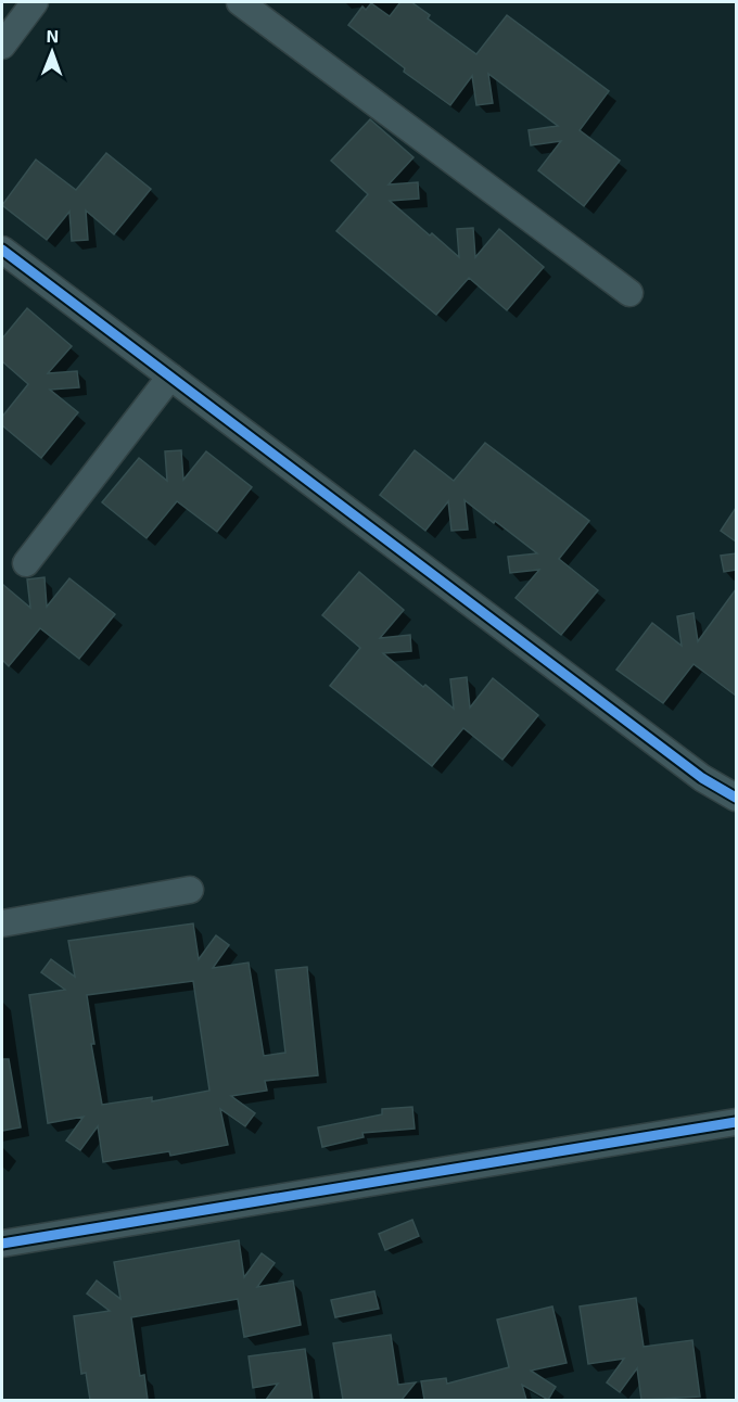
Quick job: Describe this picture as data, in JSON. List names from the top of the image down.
{
  "north": "top"
}
